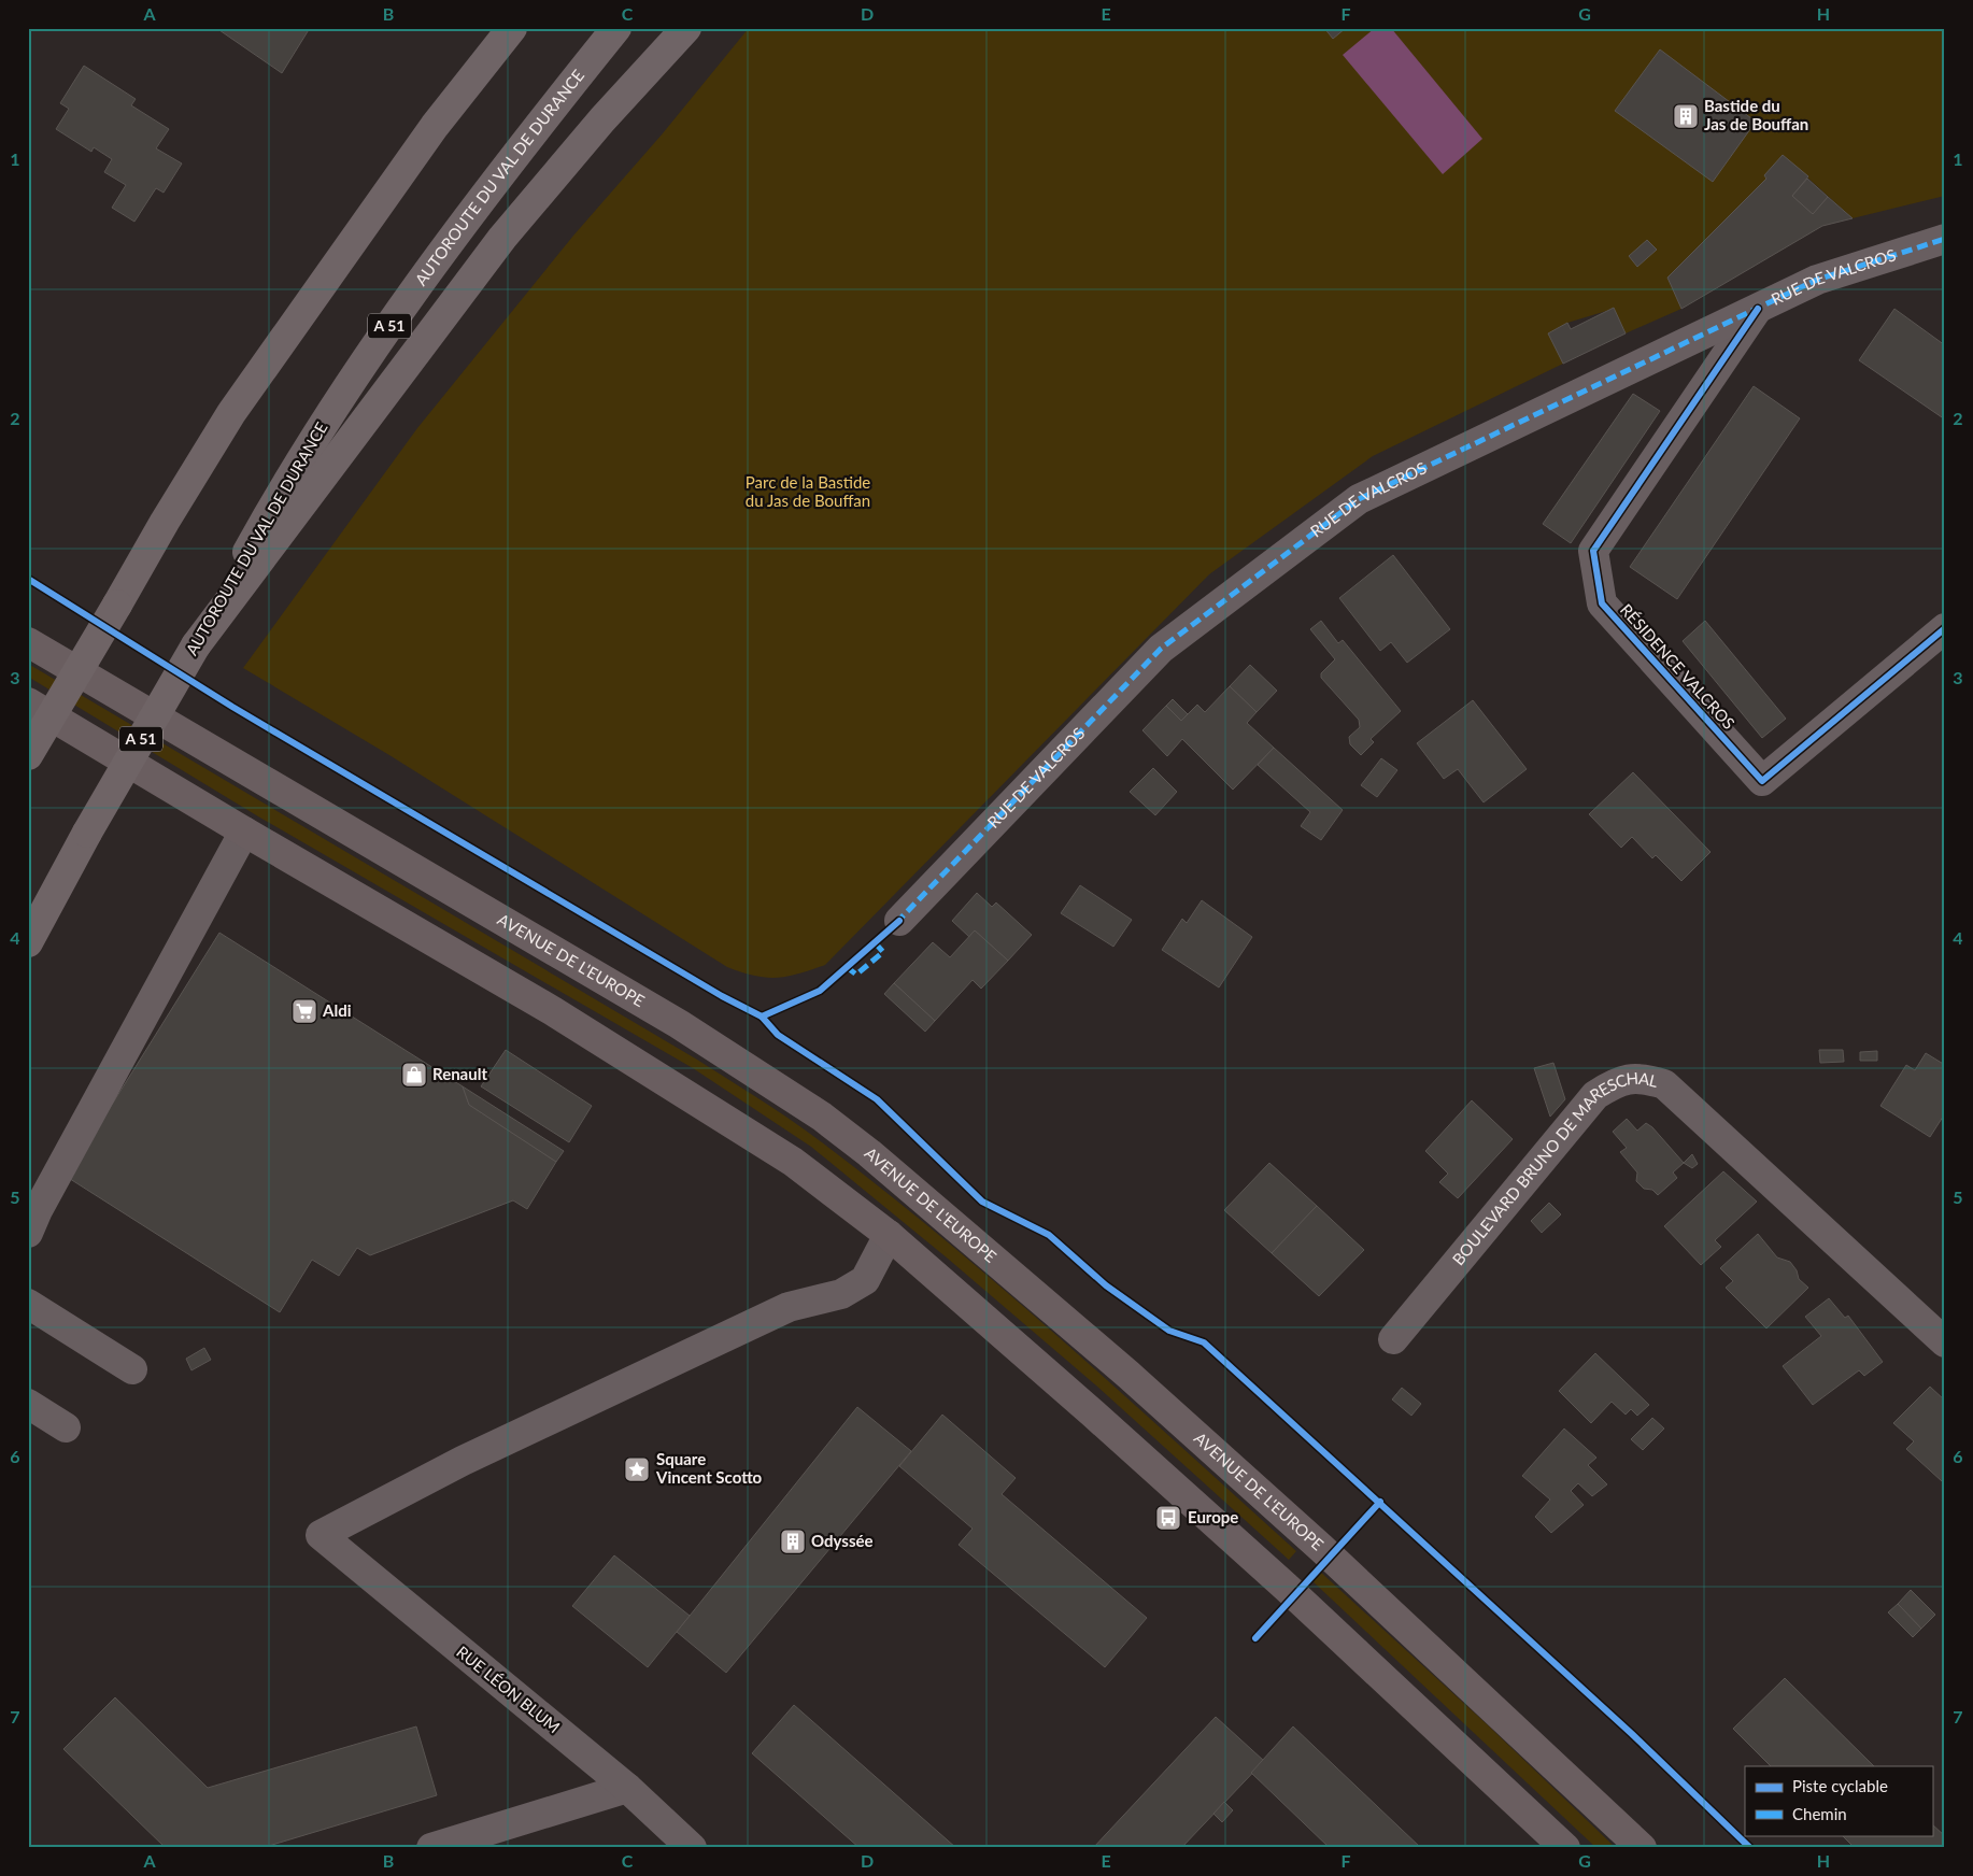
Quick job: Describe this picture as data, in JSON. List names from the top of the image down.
{
  "streets": {
    "highway": ["AUTOROUTE DU VAL DE DURANCE", "A 51"],
    "main road": ["AVENUE DE L'EUROPE"],
    "street": [
      "RUE DE VALCROS",
      "RÉSIDENCE VALCROS",
      "BOULEVARD BRUNO DE MARESCHAL",
      "RUE LÉON BLUM"
    ]
  },
  "crossings": [
    ["RUE DE VALCROS", "RÉSIDENCE VALCROS"]
  ],
  "parks": ["Parc de la Bastide du Jas de Bouffan"],
  "places": {
    "building": ["Bastide du Jas de Bouffan", "Odyssée"],
    "supermarket": ["Aldi"],
    "shop": ["Renault"],
    "place": ["Square Vincent Scotto"],
    "bus stop": ["Europe"]
  },
  "legend": ["Piste cyclable", "Chemin"],
  "grid": {
    "columns": [
      "A",
      "B",
      "C",
      "D",
      "E",
      "F",
      "G",
      "H"
    ],
    "rows": [
      "1",
      "2",
      "3",
      "4",
      "5",
      "6",
      "7"
    ]
  }
}
